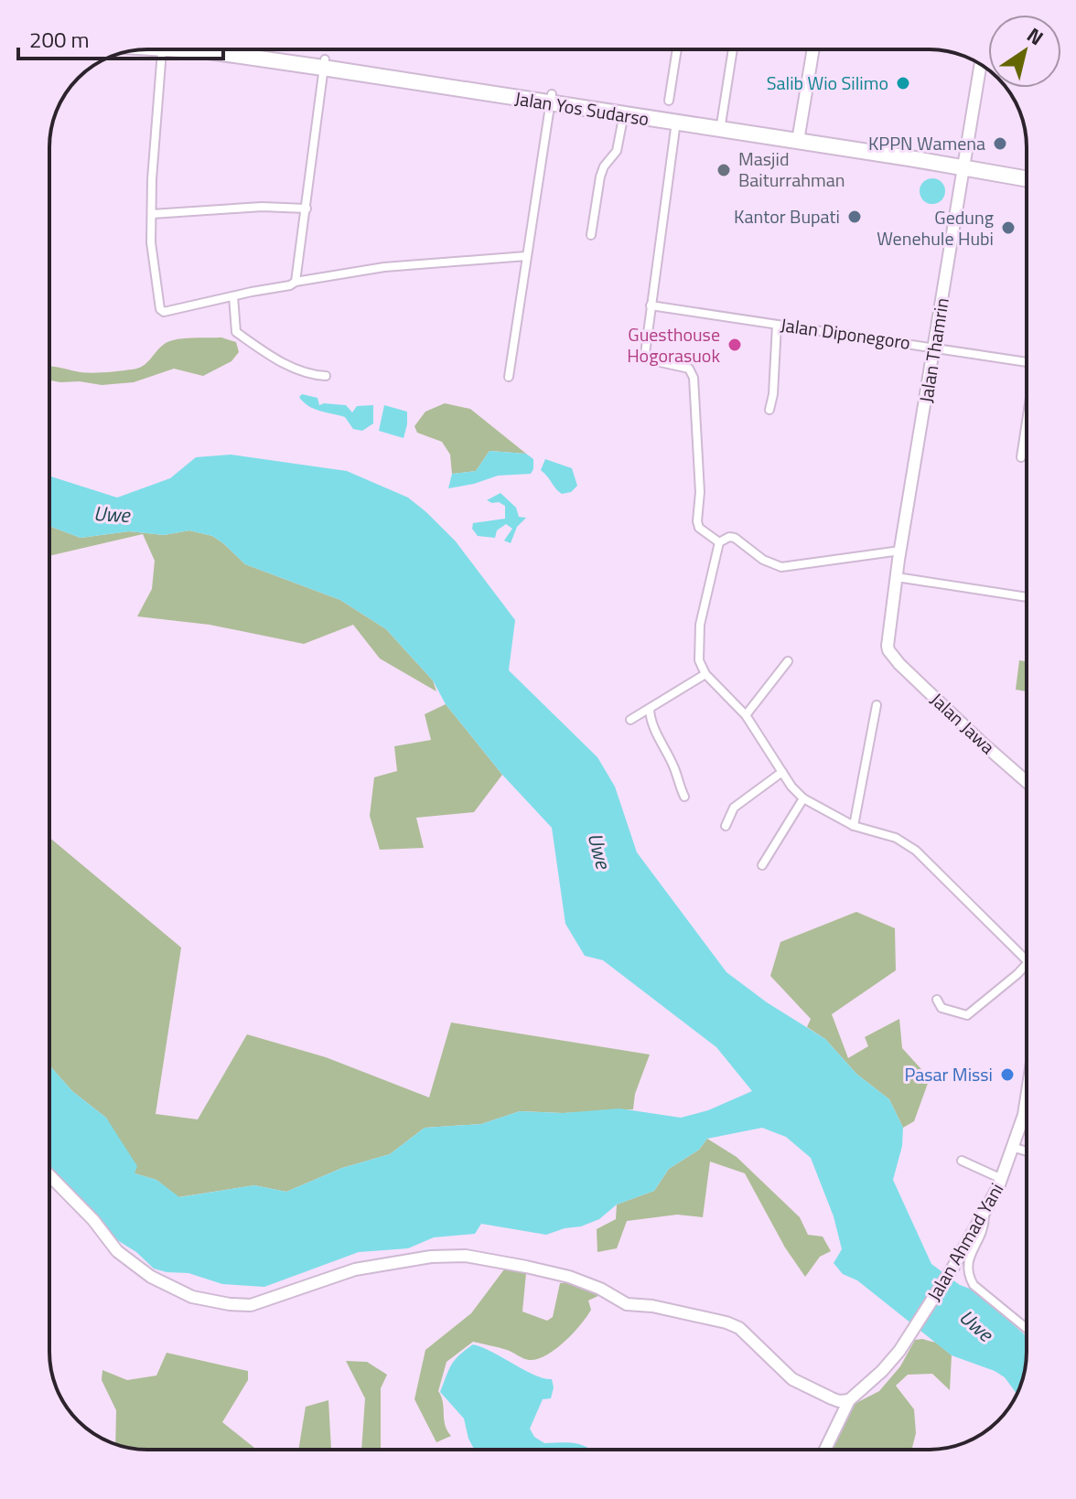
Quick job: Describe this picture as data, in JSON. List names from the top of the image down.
{
  "streets": {
    "highway": ["Jalan Yos Sudarso"],
    "street": [
      "Jalan Diponegoro",
      "Jalan Thamrin",
      "Jalan Jawa",
      "Jalan Ahmad Yani"
    ]
  },
  "crossings": [
    ["Jalan Yos Sudarso", "Jalan Thamrin"],
    ["Jalan Diponegoro", "Jalan Thamrin"],
    ["Jalan Thamrin", "Jalan Jawa"]
  ],
  "water": ["Uwe"],
  "places": [
    "Salib Wio Silimo",
    "KPPN Wamena",
    "Masjid Baiturrahman",
    "Kantor Bupati",
    "Gedung Wenehule Hubi",
    "Guesthouse Hogorasuok",
    "Pasar Missi"
  ],
  "scale_bar": "200 m",
  "north": "top right"
}
